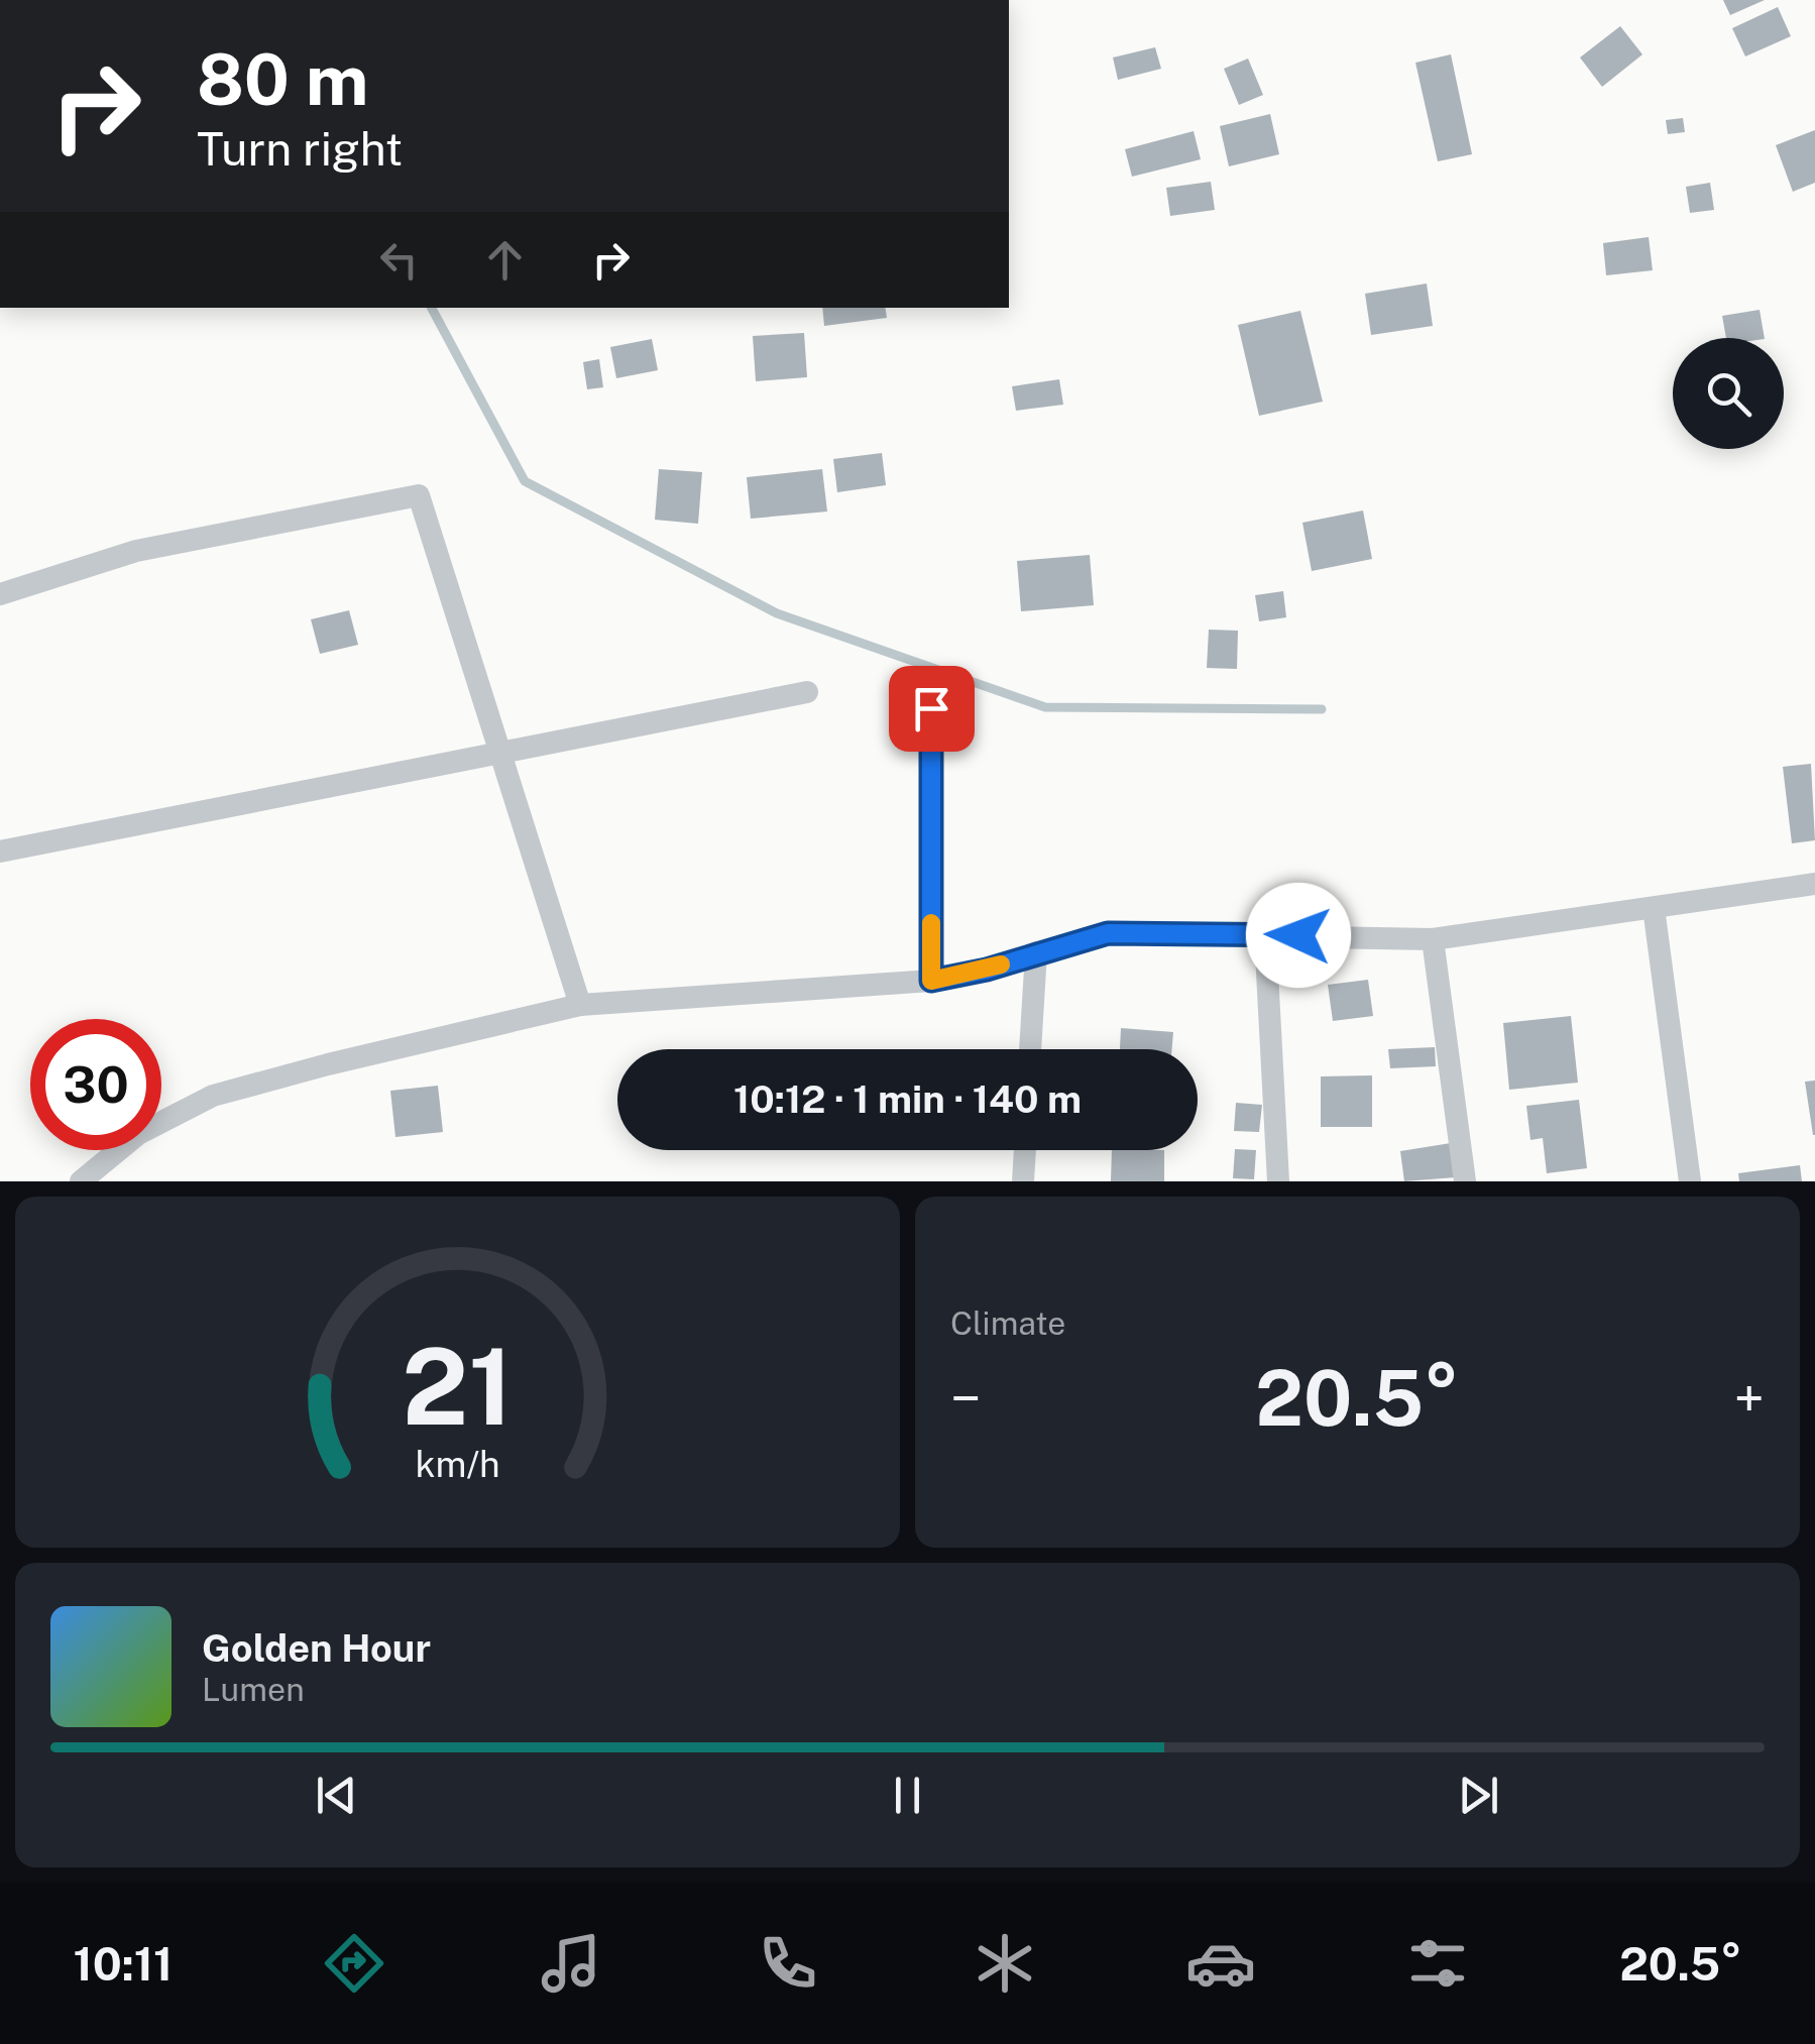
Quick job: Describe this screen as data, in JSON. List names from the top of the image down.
{
  "page": {
    "turn": ["80 m", "Turn right"],
    "limit": "30",
    "trip": "10:12 · 1 min · 140 m",
    "tile": "Climate",
    "heat": ["−", "20.5°", "+"],
    "song": ["Golden Hour", "Lumen"],
    "tabs": ["10:11", "20.5°"],
    "gauge": ["21", "km/h"]
  }
}
